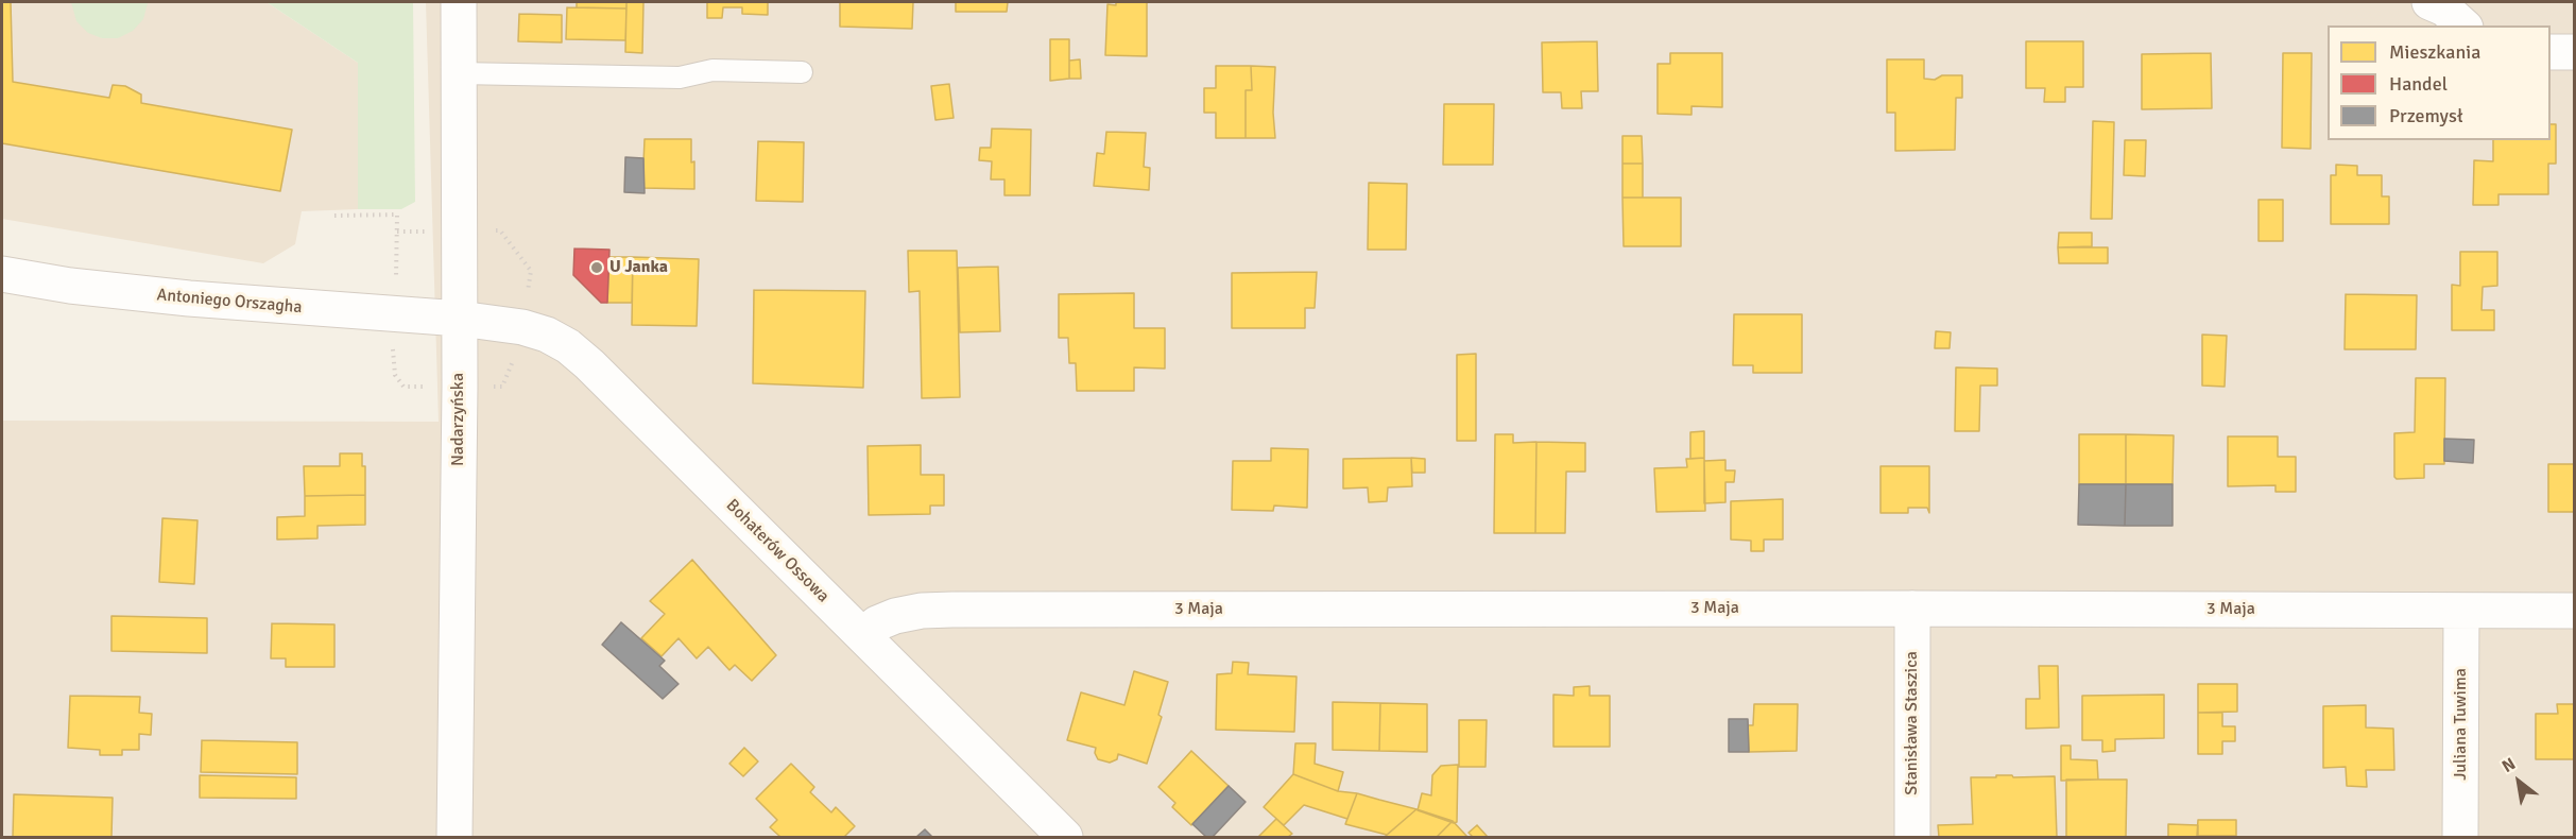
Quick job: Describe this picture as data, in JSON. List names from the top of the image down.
{
  "streets": {
    "street": [
      "Antoniego Orszagha",
      "Nadarzyńska",
      "Bohaterów Ossowa",
      "3 Maja",
      "Stanisława Staszica",
      "Juliana Tuwima"
    ]
  },
  "crossings": [
    ["Antoniego Orszagha", "Nadarzyńska"],
    ["Antoniego Orszagha", "Bohaterów Ossowa"],
    ["Nadarzyńska", "Bohaterów Ossowa"],
    ["Bohaterów Ossowa", "3 Maja"],
    ["3 Maja", "Stanisława Staszica"],
    ["3 Maja", "Juliana Tuwima"]
  ],
  "places": ["U Janka"],
  "legend": ["Mieszkania", "Handel", "Przemysł"],
  "north": "top left"
}
